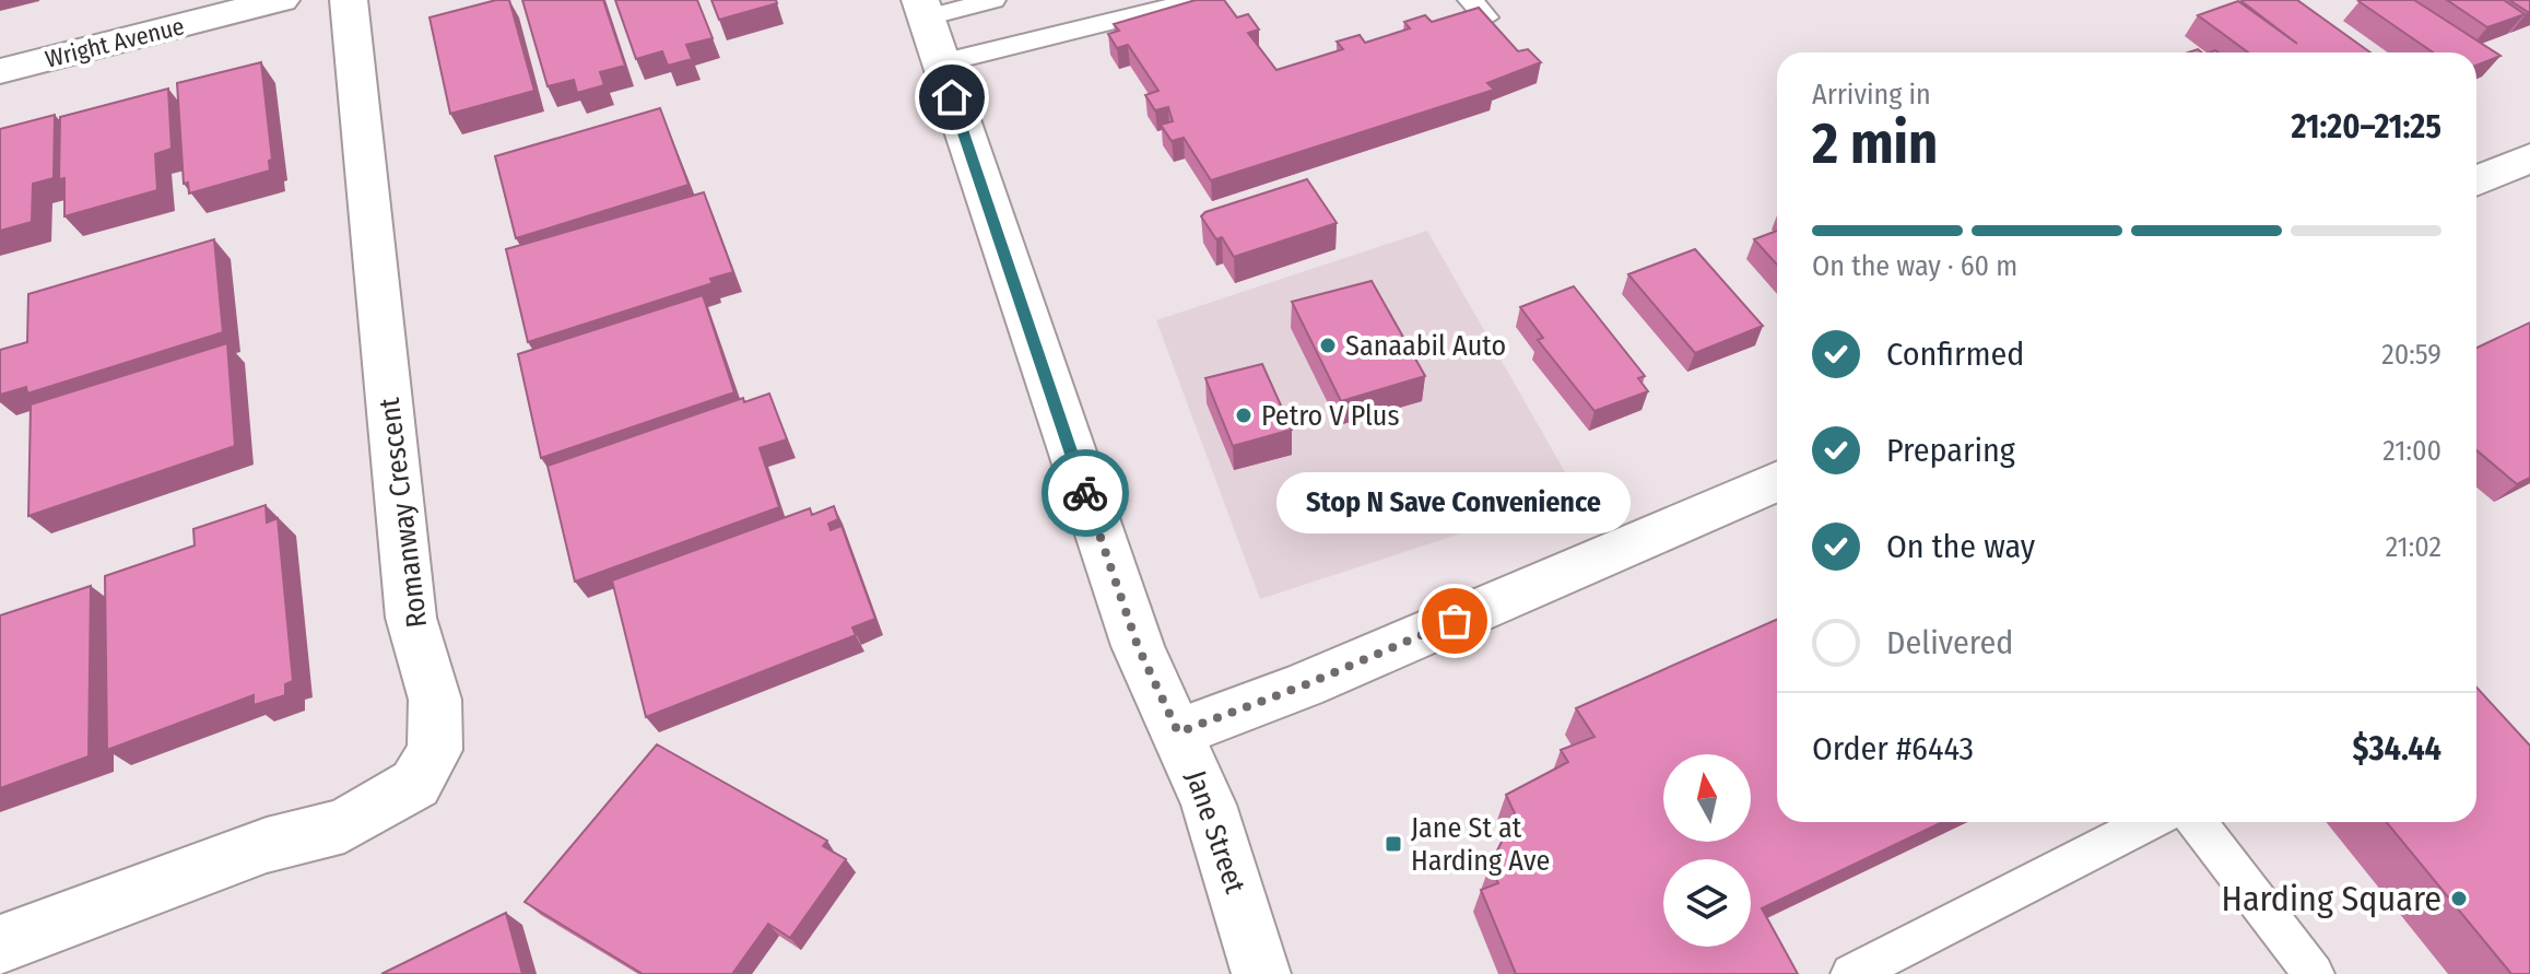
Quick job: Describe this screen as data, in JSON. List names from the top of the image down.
{
  "streets": {
    "street": ["Wright Avenue", "Romanway Crescent", "Jane Street"]
  },
  "places": {
    "other": [
      "Sanaabil Auto",
      "Petro V Plus",
      "Stop N Save Convenience",
      "Harding Square"
    ],
    "transit": ["Jane St at Harding Ave"]
  },
  "north": "top",
  "page": {
    "heading": ["2 min", "Arriving in", "21:20–21:25"],
    "panel": ["Order #6443", "$34.44"],
    "bar": "On the way · 60 m",
    "list": [
      ["Confirmed", "20:59"],
      ["Preparing", "21:00"],
      ["On the way", "21:02"],
      "Delivered"
    ],
    "bubble": "Stop N Save Convenience"
  }
}
